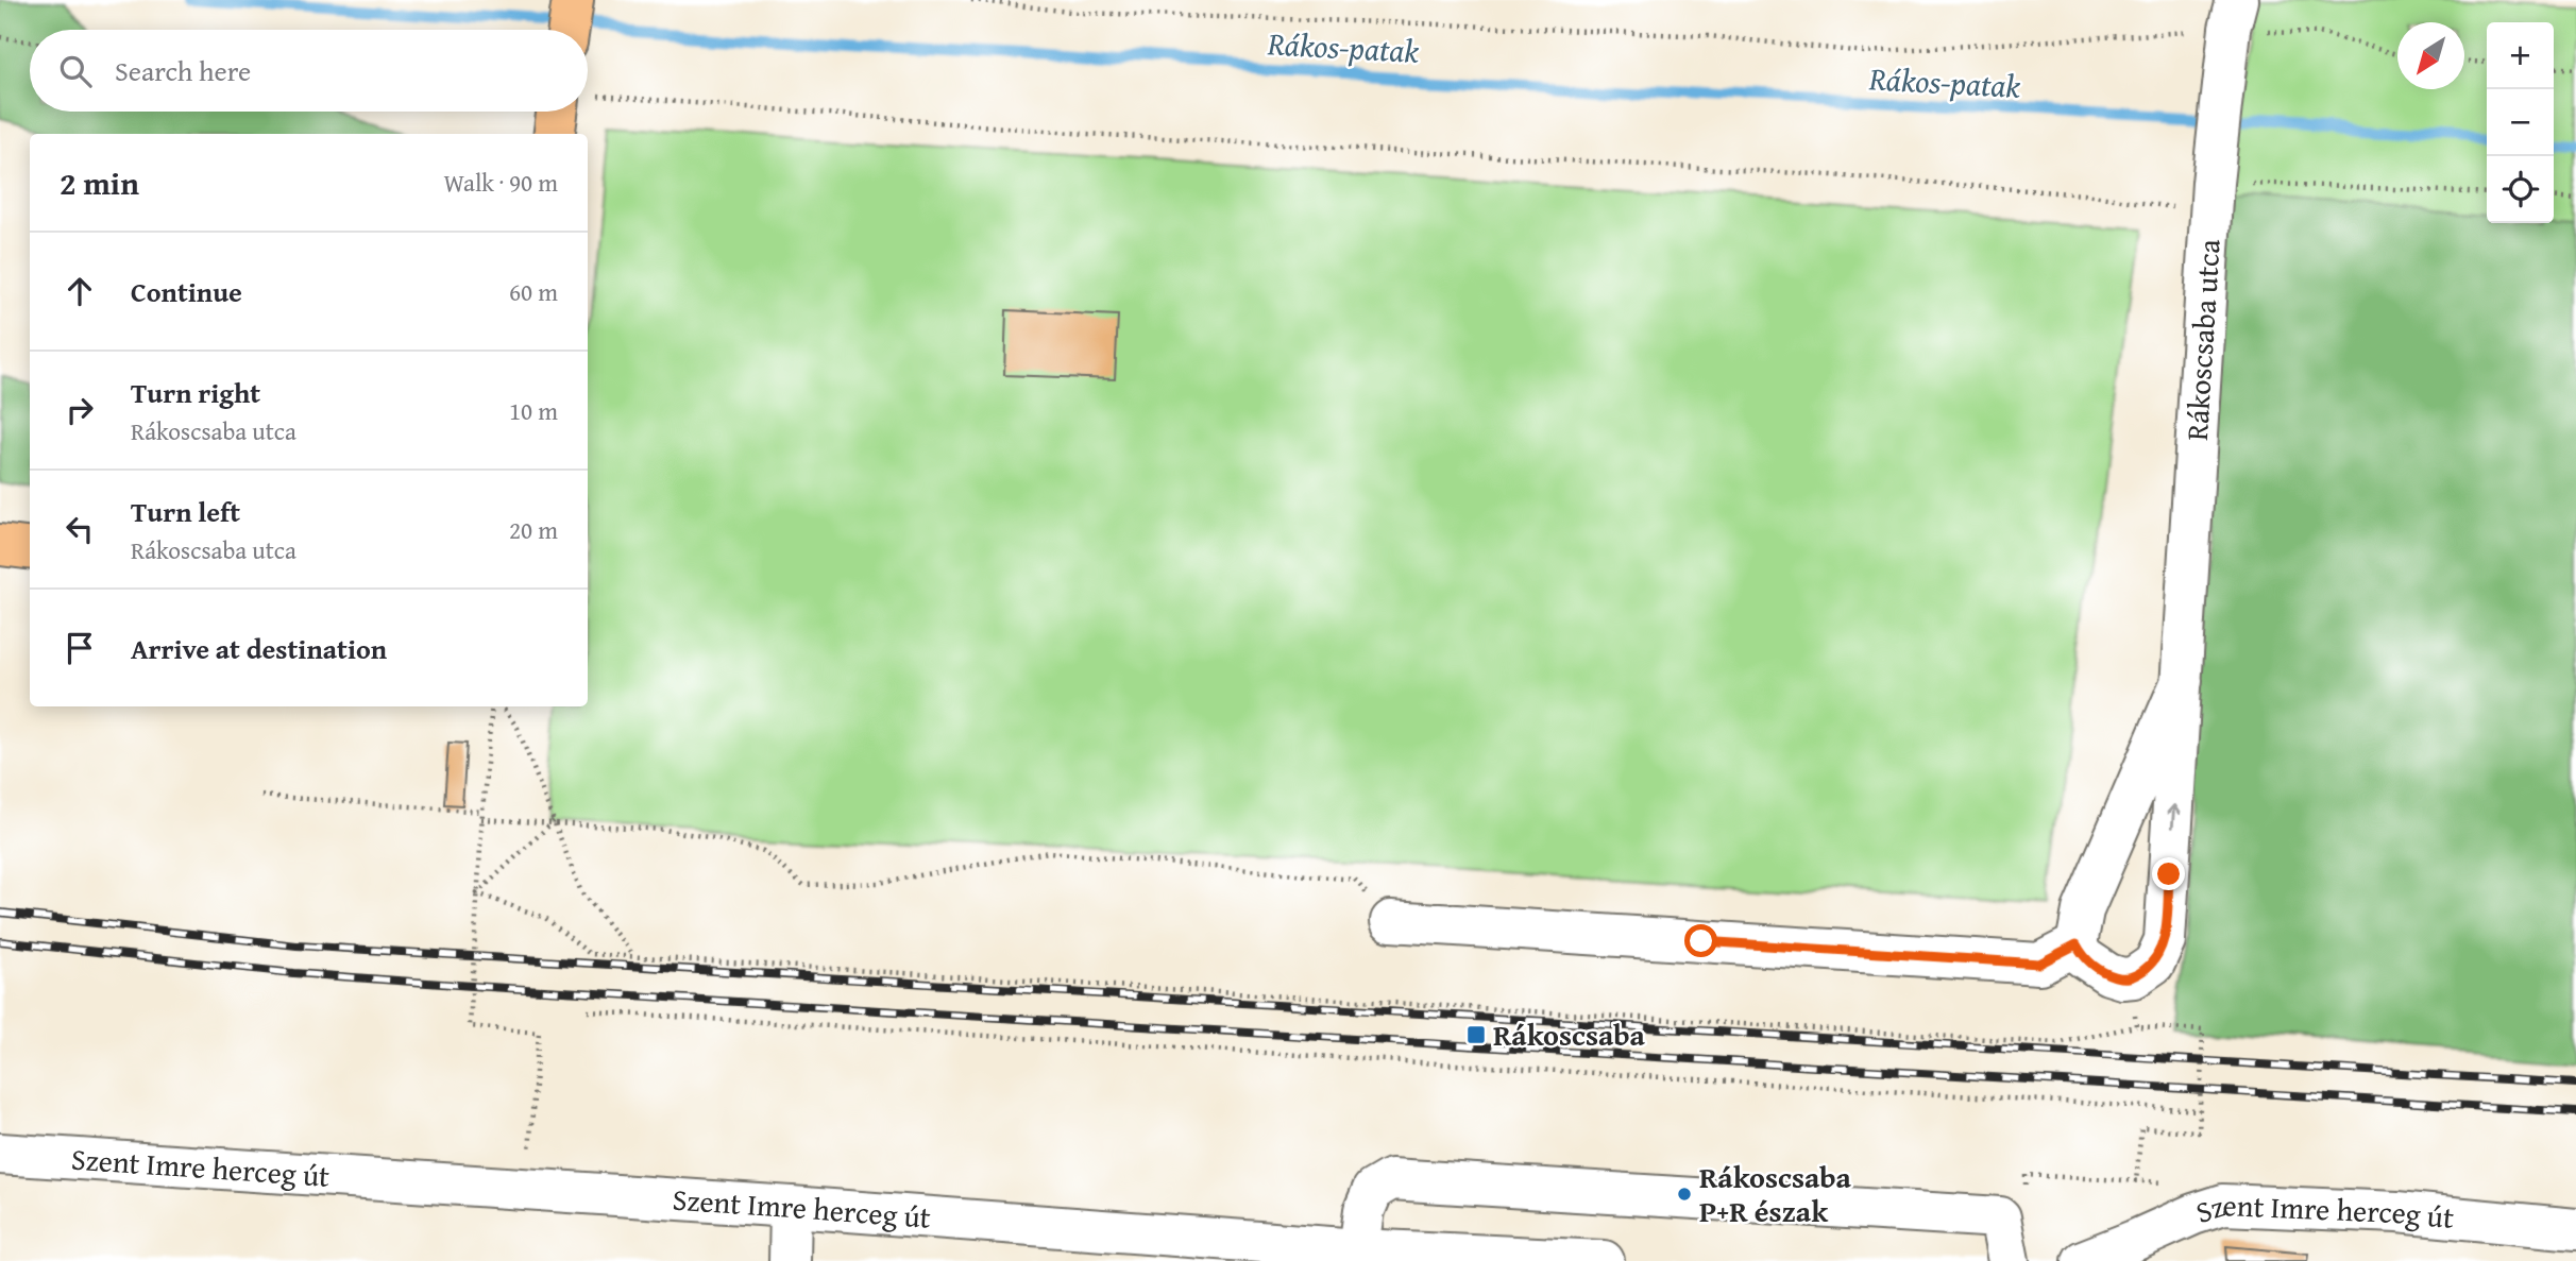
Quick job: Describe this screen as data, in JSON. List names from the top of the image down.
{
  "streets": {
    "street": ["Rákoscsaba utca", "Szent Imre herceg út"]
  },
  "water": ["Rákos-patak"],
  "places": {
    "transit": ["Rákoscsaba"],
    "other": ["Rákoscsaba P+R észak"]
  },
  "north": "bottom left",
  "page": {
    "map_buttons": ["+", "−"],
    "search": "Search here",
    "heading": ["2 min", "Walk · 90 m"],
    "list": [
      ["Continue", "60 m"],
      ["Turn right", "Rákoscsaba utca", "10 m"],
      ["Turn left", "Rákoscsaba utca", "20 m"],
      "Arrive at destination"
    ]
  }
}
